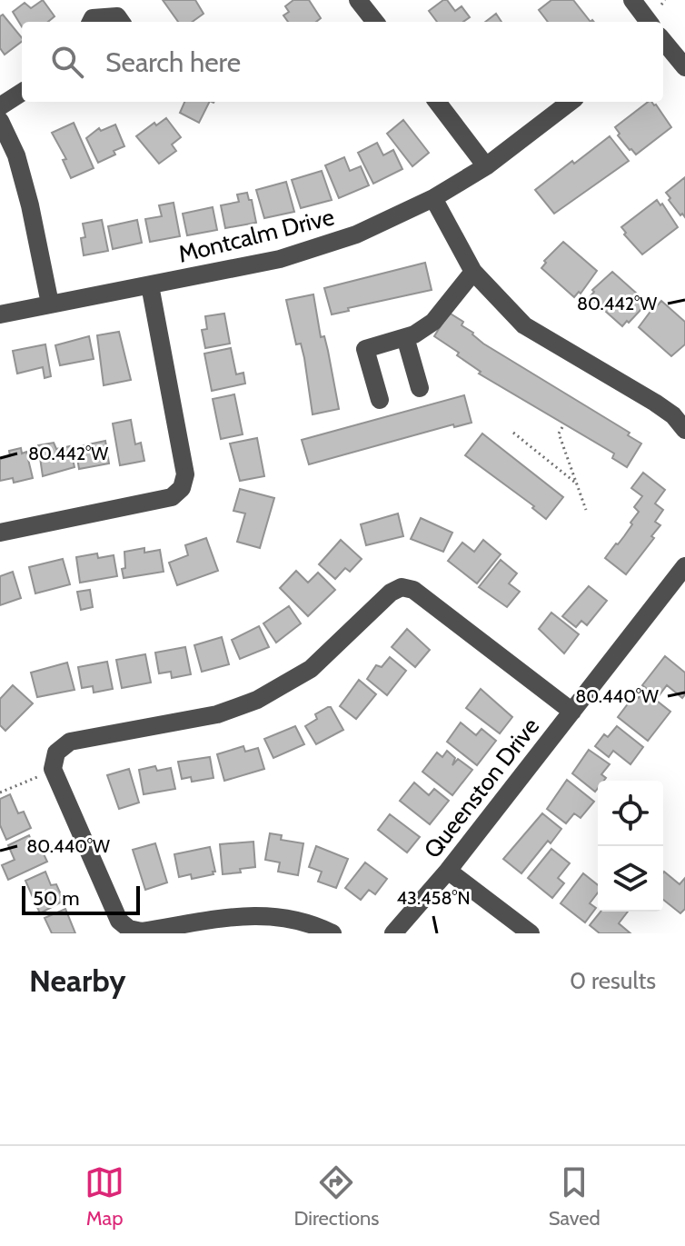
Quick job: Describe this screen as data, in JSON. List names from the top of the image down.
{
  "streets": {
    "street": ["Montcalm Drive", "Queenston Drive"]
  },
  "scale_bar": "50 m",
  "page": {
    "search": "Search here",
    "scale": "50 m",
    "heading": ["Nearby", "0 results"],
    "nav": ["Map", "Directions", "Saved"]
  },
  "coordinates": ["80.442°W", "80.440°W", "43.458°N"]
}
